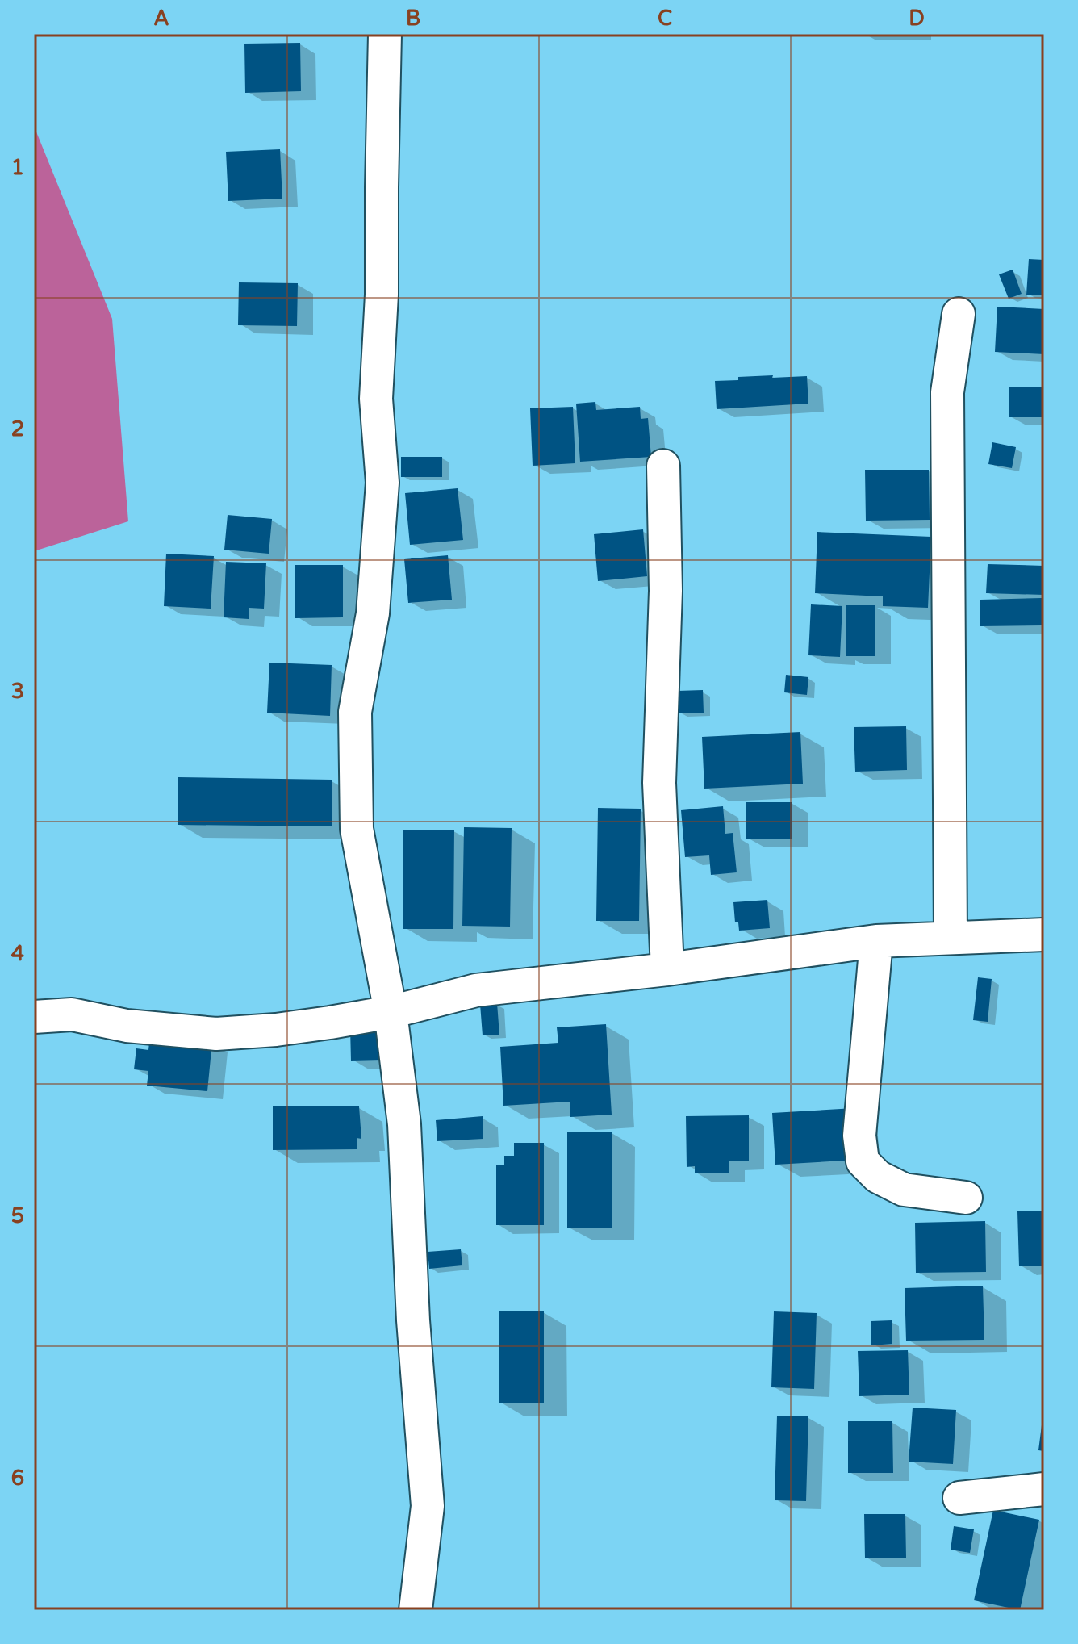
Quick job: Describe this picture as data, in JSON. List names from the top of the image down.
{
  "grid": {
    "columns": [
      "A",
      "B",
      "C",
      "D"
    ],
    "rows": [
      "1",
      "2",
      "3",
      "4",
      "5",
      "6"
    ]
  }
}
